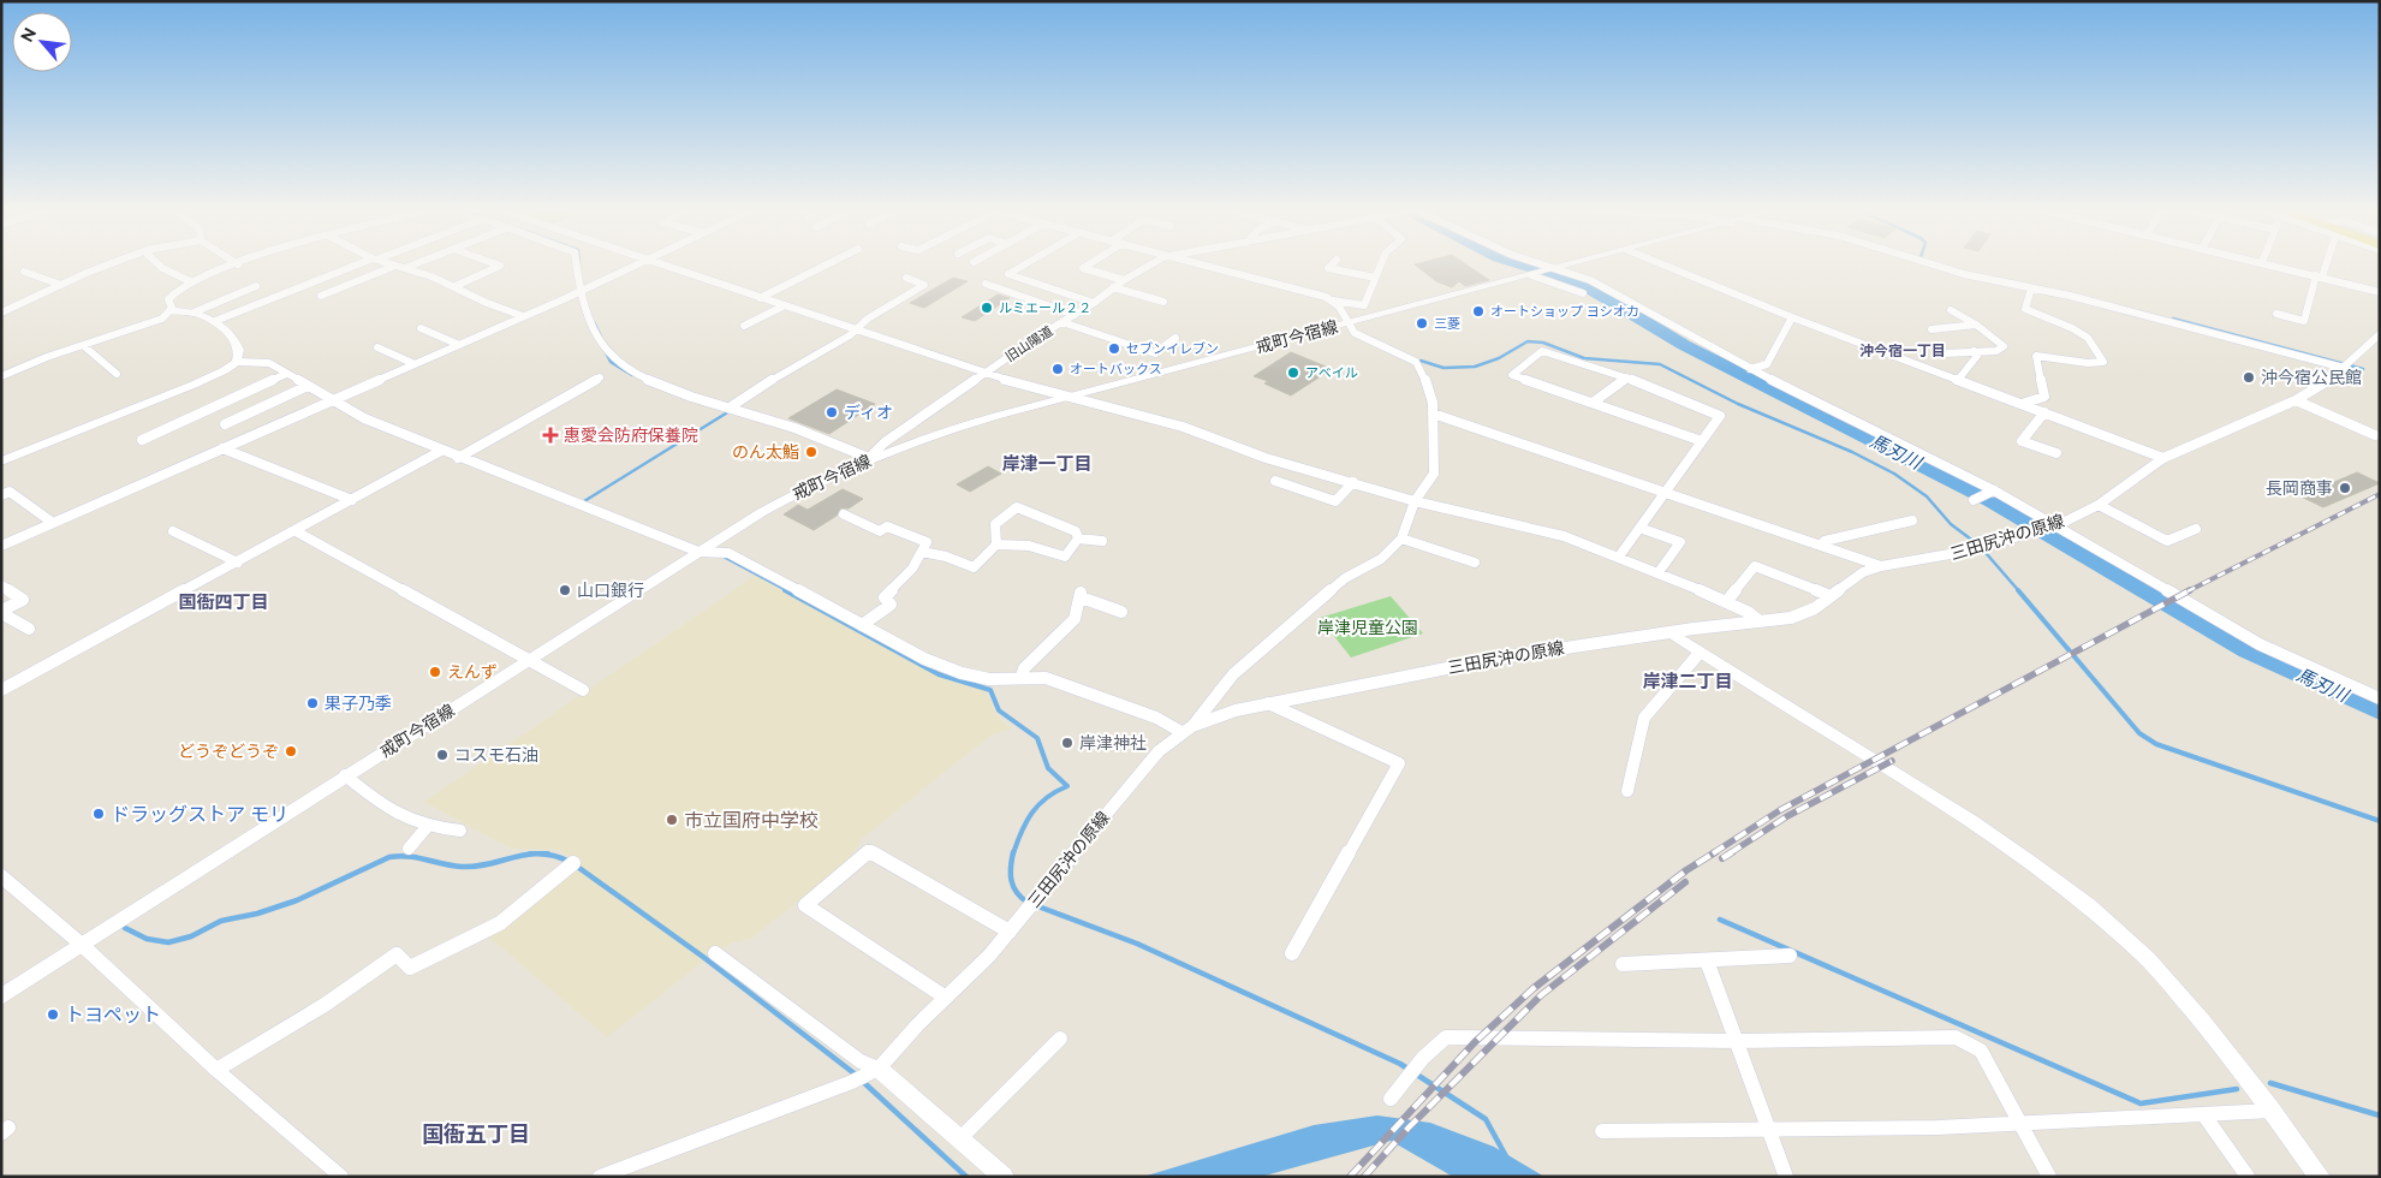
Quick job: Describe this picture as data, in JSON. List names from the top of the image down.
{
  "streets": {
    "street": ["戒町今宿線", "旧山陽道", "三田尻沖の原線"]
  },
  "crossings": [
    ["戒町今宿線", "旧山陽道"]
  ],
  "districts": [
    "沖今宿一丁目",
    "岸津一丁目",
    "国衙四丁目",
    "岸津二丁目",
    "国衙五丁目"
  ],
  "water": ["馬刃川"],
  "parks": ["岸津児童公園"],
  "places": {
    "other": [
      "ルミエール２２",
      "オートショップ ヨシオカ",
      "三菱",
      "セブンイレブン",
      "オートバックス",
      "アベイル",
      "沖今宿公民館",
      "ディオ",
      "のん太鮨",
      "長岡商事",
      "山口銀行",
      "えんず",
      "果子乃季",
      "岸津神社",
      "どうぞどうぞ",
      "コスモ石油",
      "ドラッグストア モリ",
      "市立国府中学校",
      "トヨペット"
    ],
    "health": ["惠愛会防府保養院"]
  },
  "north": "top left"
}
